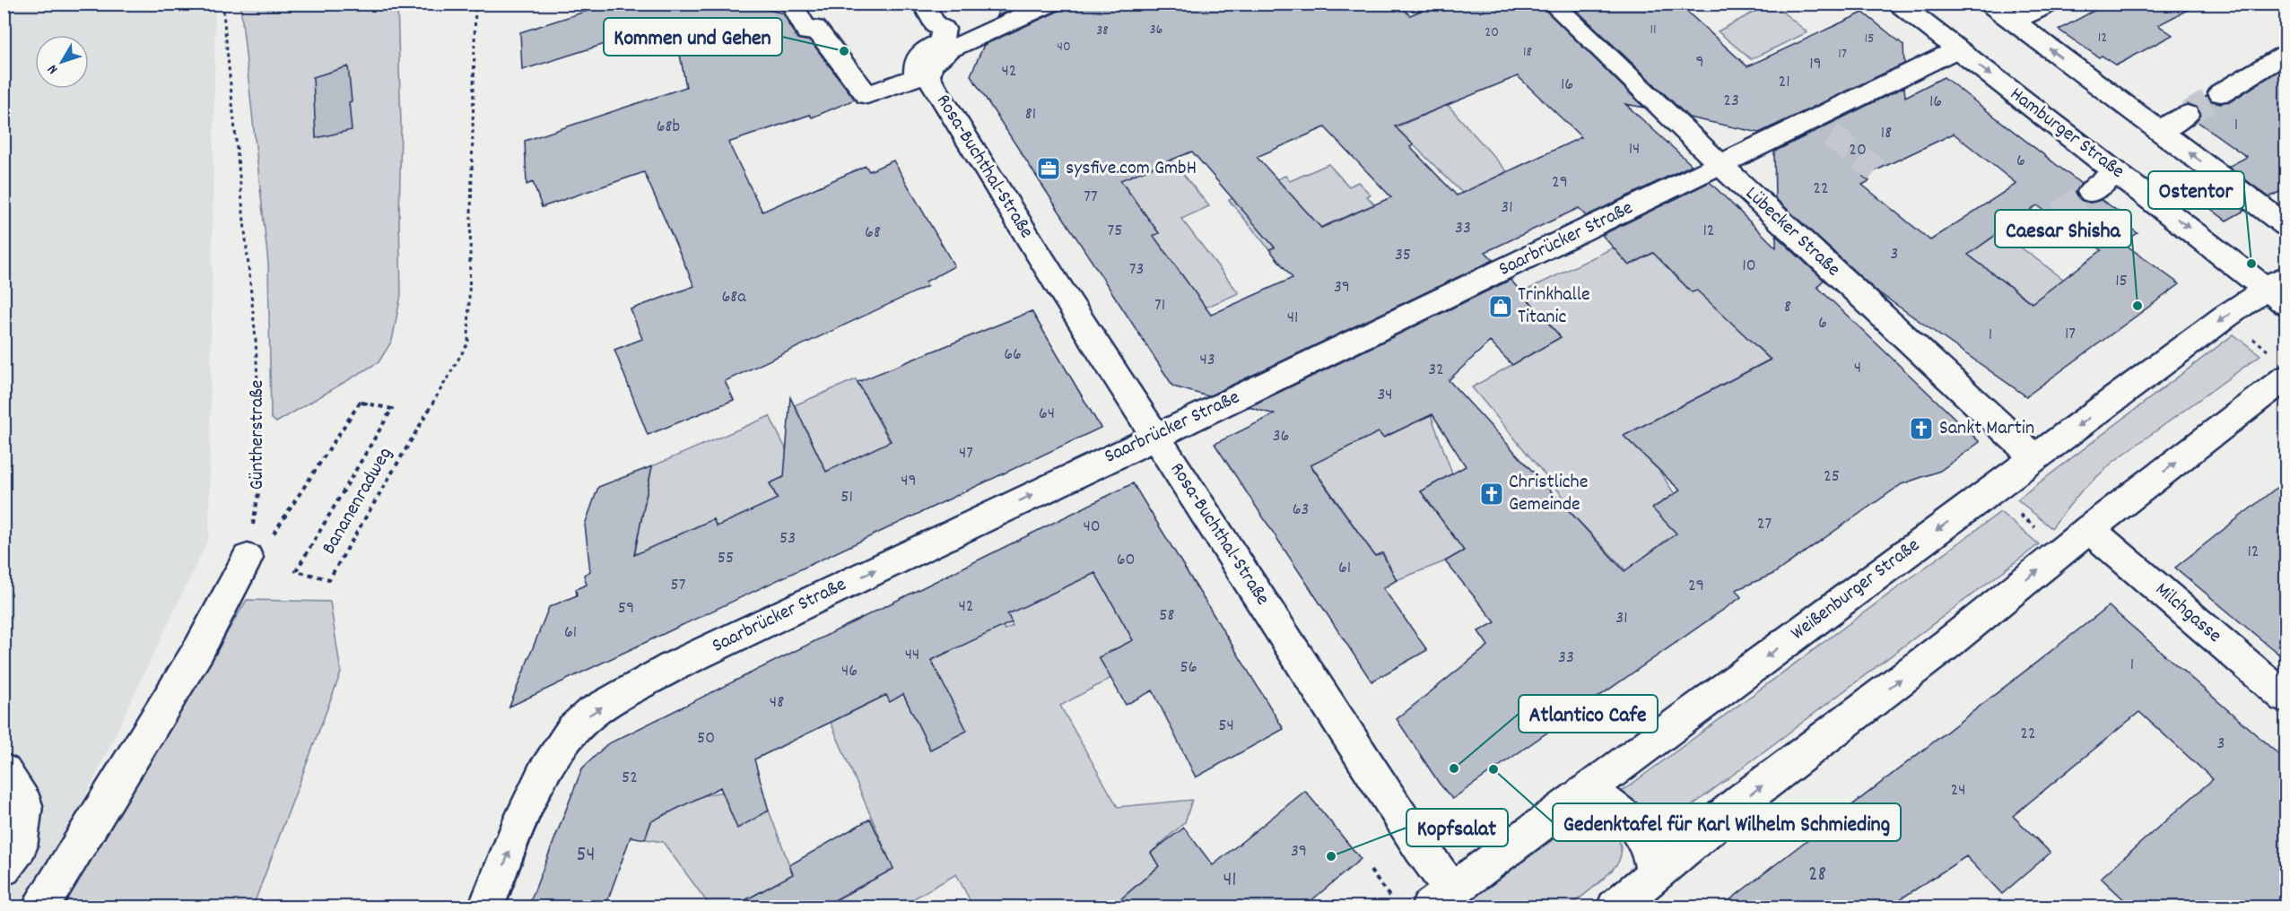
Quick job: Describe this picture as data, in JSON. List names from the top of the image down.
{
  "streets": {
    "street": [
      "Hamburger Straße",
      "Rosa-Buchthal-Straße",
      "Lübecker Straße",
      "Saarbrücker Straße",
      "Weißenburger Straße",
      "Milchgasse"
    ],
    "path": ["Güntherstraße", "Bananenradweg"]
  },
  "crossings": [
    ["Hamburger Straße", "Saarbrücker Straße"],
    ["Hamburger Straße", "Weißenburger Straße"],
    ["Rosa-Buchthal-Straße", "Saarbrücker Straße"],
    ["Rosa-Buchthal-Straße", "Weißenburger Straße"],
    ["Lübecker Straße", "Saarbrücker Straße"],
    ["Lübecker Straße", "Weißenburger Straße"],
    ["Güntherstraße", "Bananenradweg"]
  ],
  "one_way": ["Saarbrücker Straße"],
  "places": {
    "other": [
      "Kommen und Gehen",
      "Ostentor",
      "Caesar Shisha",
      "Atlantico Cafe",
      "Gedenktafel für Karl Wilhelm Schmieding",
      "Kopfsalat"
    ],
    "office": ["sysfive.com GmbH"],
    "shop": ["Trinkhalle Titanic"],
    "church": ["Sankt Martin", "Christliche Gemeinde"]
  },
  "house_numbers": [
    "36",
    "11",
    "38",
    "20",
    "12",
    "15",
    "40",
    "18",
    "17",
    "9",
    "19",
    "42",
    "21",
    "16",
    "23",
    "16",
    "81",
    "1",
    "68b",
    "18",
    "14",
    "20",
    "6",
    "29",
    "22",
    "77",
    "31",
    "33",
    "75",
    "12",
    "68",
    "3",
    "35",
    "10",
    "73",
    "15",
    "39",
    "68a",
    "71",
    "8",
    "41",
    "6",
    "17",
    "1",
    "66",
    "43",
    "4",
    "32",
    "34",
    "64",
    "36",
    "47",
    "25",
    "49",
    "51",
    "63",
    "27",
    "40",
    "53",
    "12",
    "55",
    "60",
    "61",
    "57",
    "29",
    "42",
    "59",
    "58",
    "31",
    "61",
    "44",
    "33",
    "1",
    "56",
    "46",
    "48",
    "54",
    "22",
    "50",
    "3",
    "52",
    "24",
    "39",
    "54",
    "28",
    "41"
  ],
  "north": "bottom left"
}
